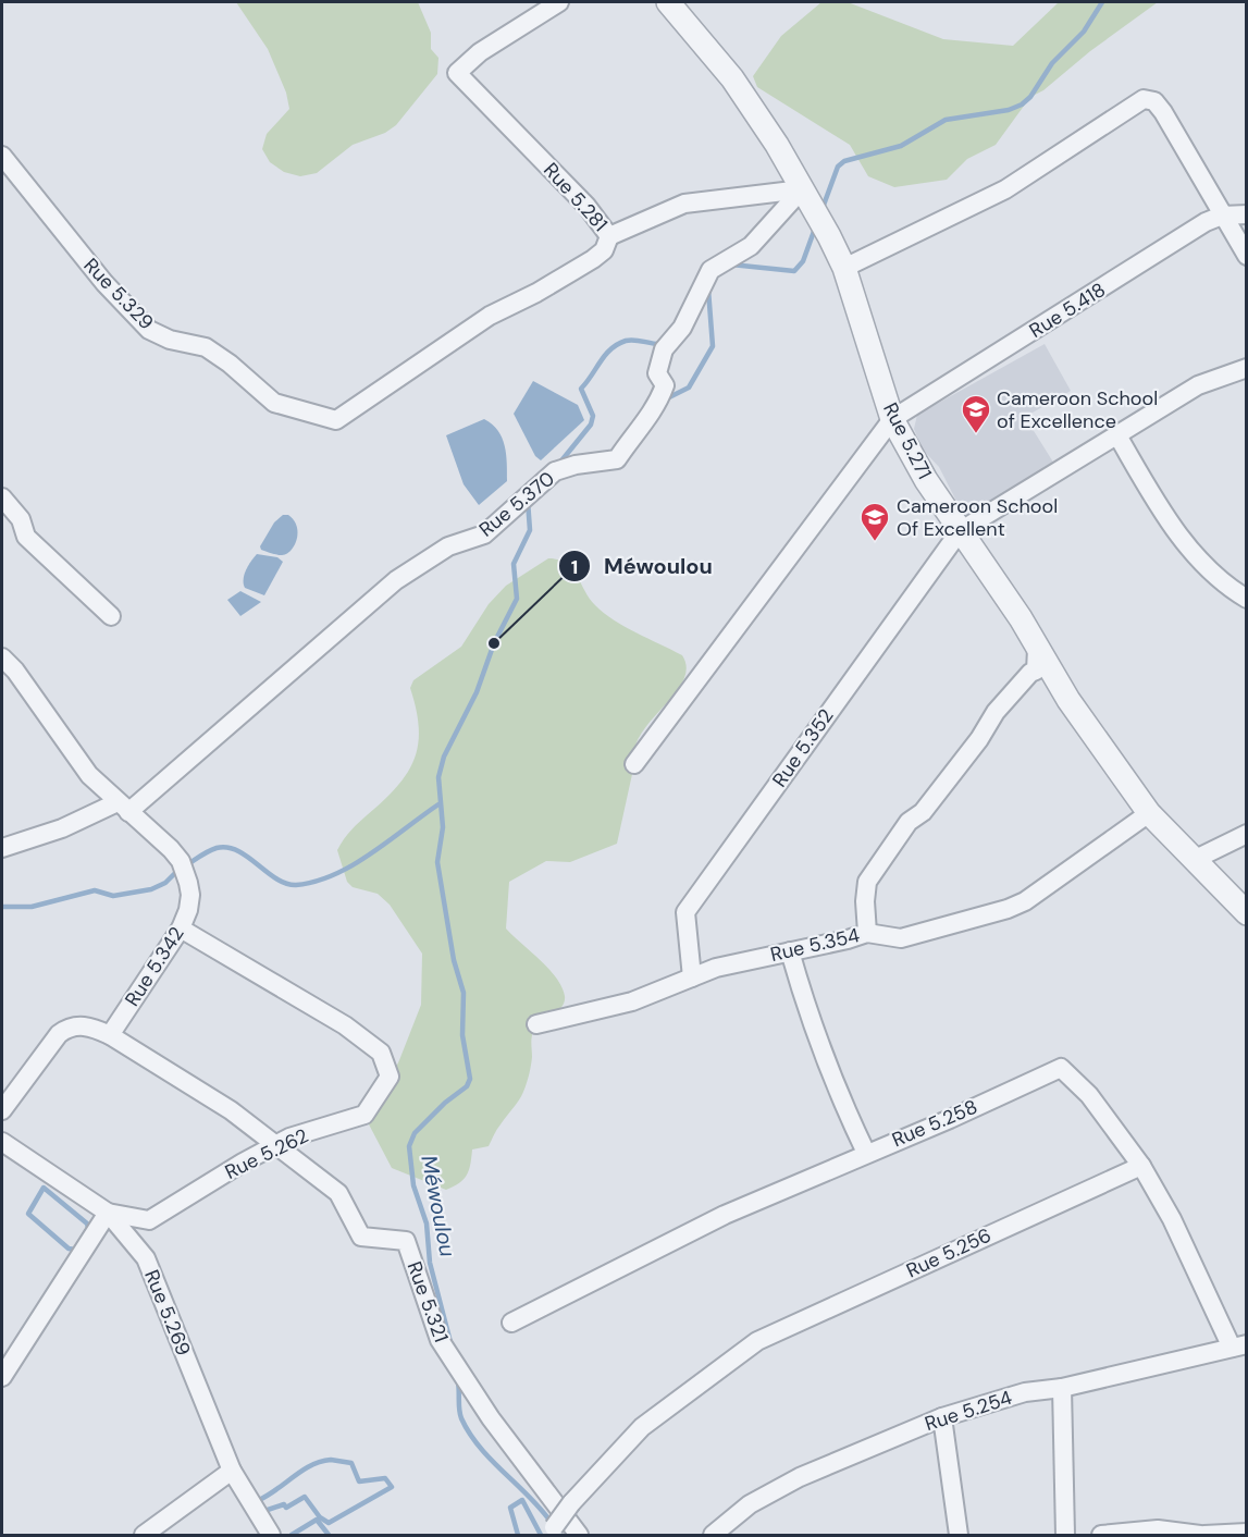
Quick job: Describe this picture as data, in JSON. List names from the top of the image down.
{
  "streets": {
    "street": [
      "Rue 5.281",
      "Rue 5.329",
      "Rue 5.418",
      "Rue 5.271",
      "Rue 5.370",
      "Rue 5.352",
      "Rue 5.354",
      "Rue 5.342",
      "Rue 5.258",
      "Rue 5.262",
      "Rue 5.256",
      "Rue 5.321",
      "Rue 5.269",
      "Rue 5.254"
    ]
  },
  "crossings": [
    ["Rue 5.281", "Rue 5.329"],
    ["Rue 5.281", "Rue 5.271"],
    ["Rue 5.281", "Rue 5.370"],
    ["Rue 5.418", "Rue 5.271"],
    ["Rue 5.271", "Rue 5.370"],
    ["Rue 5.271", "Rue 5.352"],
    ["Rue 5.271", "Rue 5.354"],
    ["Rue 5.370", "Rue 5.342"],
    ["Rue 5.352", "Rue 5.354"],
    ["Rue 5.342", "Rue 5.262"],
    ["Rue 5.342", "Rue 5.321"],
    ["Rue 5.258", "Rue 5.256"],
    ["Rue 5.258", "Rue 5.254"],
    ["Rue 5.262", "Rue 5.321"],
    ["Rue 5.262", "Rue 5.269"]
  ],
  "water": ["Méwoulou"],
  "places": {
    "school or university": ["Cameroon School of Excellence", "Cameroon School Of Excellent"],
    "other": ["Méwoulou"]
  }
}
